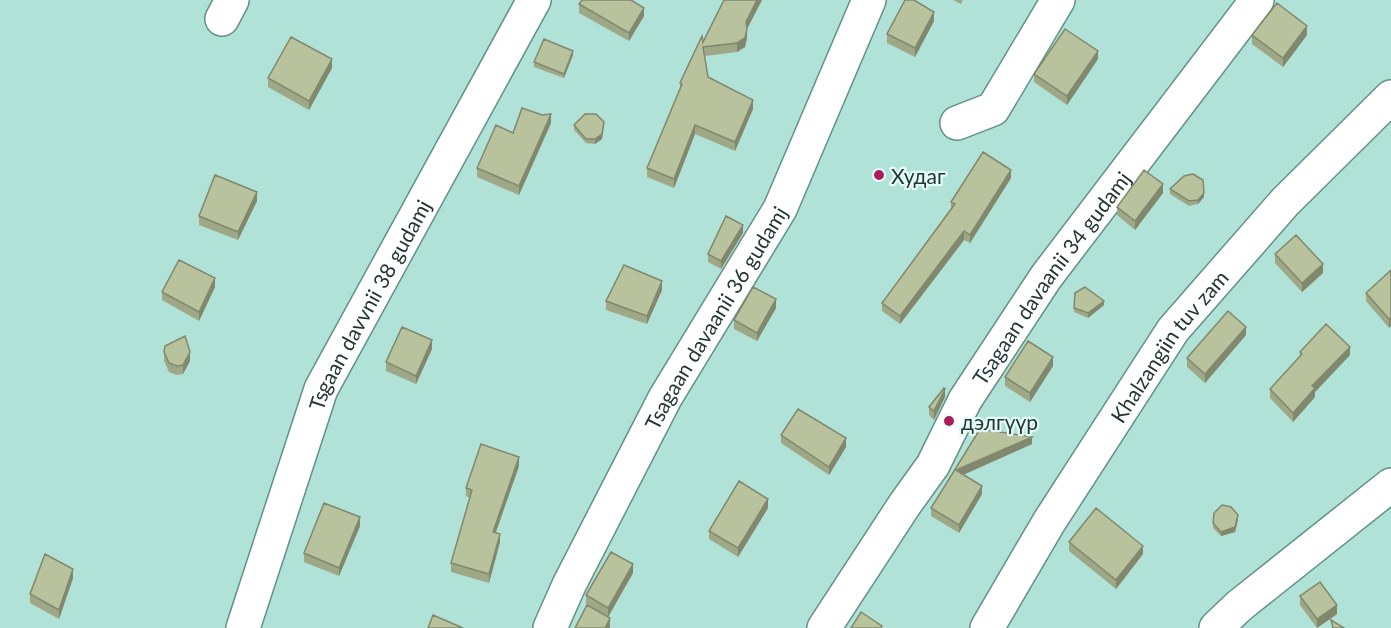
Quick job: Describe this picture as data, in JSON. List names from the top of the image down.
{
  "streets": {
    "street": [
      "Tsagaan davaanii 34 gudamj",
      "Tsgaan davvnii 38 gudamj",
      "Tsagaan davaanii 36 gudamj",
      "Khalzangiin tuv zam"
    ]
  },
  "places": ["Худаг", "дэлгүүр"]
}
